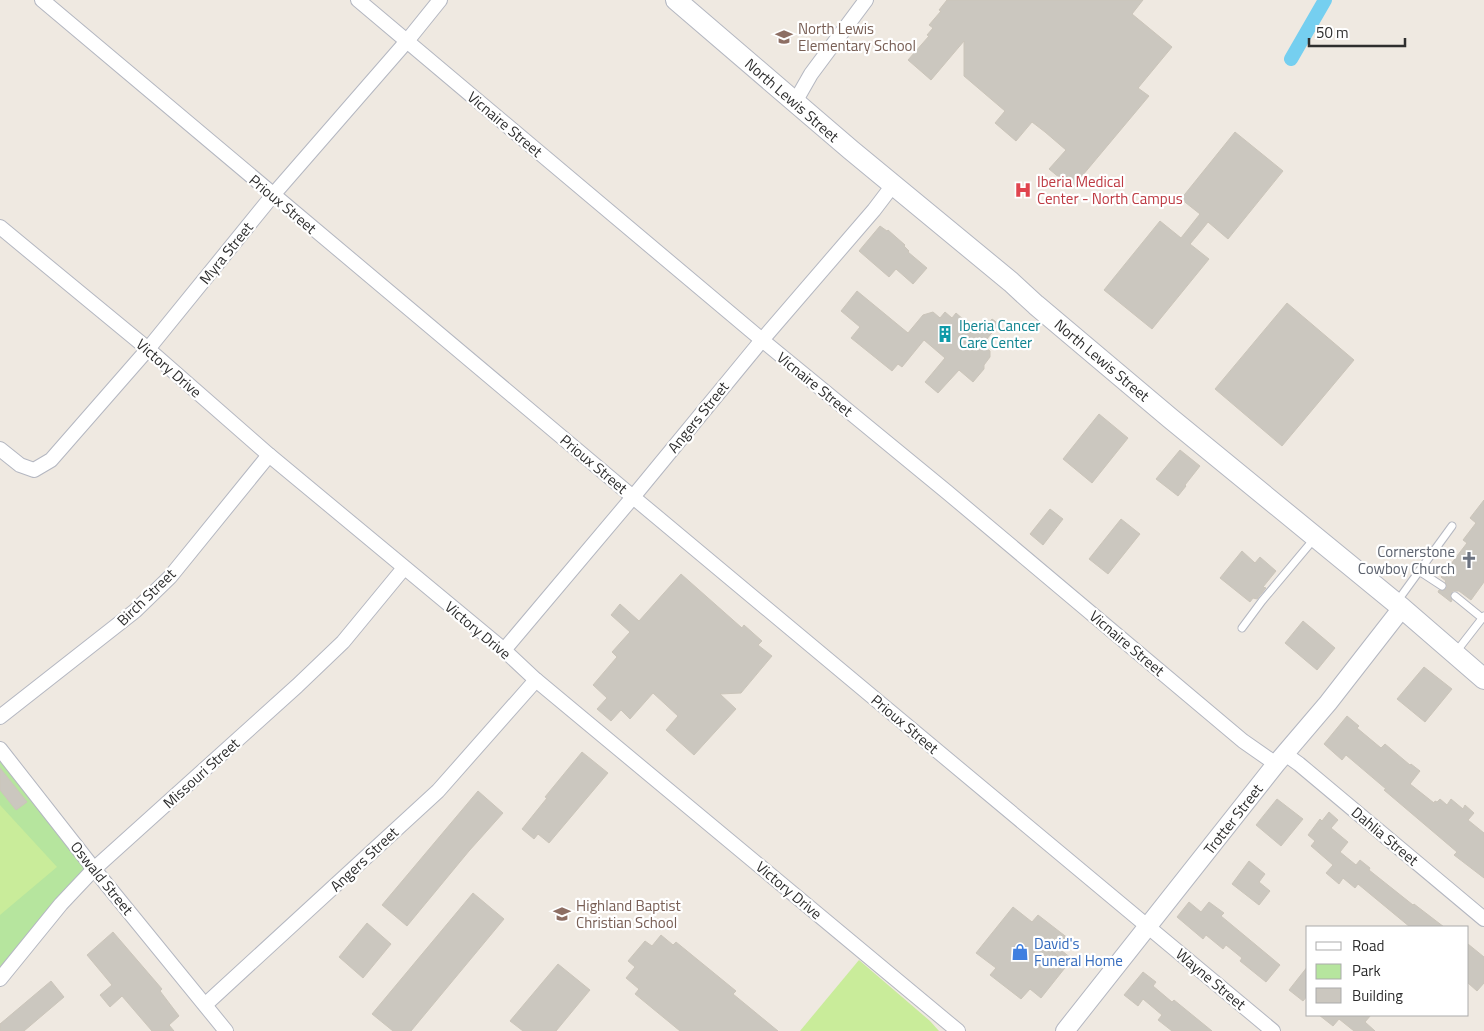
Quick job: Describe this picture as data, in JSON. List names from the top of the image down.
{
  "streets": {
    "main road": ["North Lewis Street"],
    "street": [
      "Vicnaire Street",
      "Prioux Street",
      "Myra Street",
      "Victory Drive",
      "Angers Street",
      "Birch Street",
      "Missouri Street",
      "Trotter Street",
      "Dahlia Street",
      "Oswald Street",
      "Wayne Street"
    ]
  },
  "crossings": [
    ["North Lewis Street", "Angers Street"],
    ["North Lewis Street", "Trotter Street"],
    ["Vicnaire Street", "Myra Street"],
    ["Vicnaire Street", "Angers Street"],
    ["Vicnaire Street", "Trotter Street"],
    ["Vicnaire Street", "Dahlia Street"],
    ["Prioux Street", "Myra Street"],
    ["Prioux Street", "Angers Street"],
    ["Prioux Street", "Trotter Street"],
    ["Prioux Street", "Wayne Street"],
    ["Myra Street", "Victory Drive"],
    ["Victory Drive", "Angers Street"],
    ["Victory Drive", "Birch Street"],
    ["Victory Drive", "Missouri Street"],
    ["Angers Street", "Oswald Street"],
    ["Missouri Street", "Oswald Street"],
    ["Trotter Street", "Dahlia Street"],
    ["Trotter Street", "Wayne Street"]
  ],
  "places": {
    "school or university": ["North Lewis Elementary School", "Highland Baptist Christian School"],
    "hospital": ["Iberia Medical Center - North Campus"],
    "building": ["Iberia Cancer Care Center"],
    "church": ["Cornerstone Cowboy Church"],
    "shop": ["David's Funeral Home"]
  },
  "legend": ["Road", "Park", "Building"],
  "scale_bar": "50 m"
}
